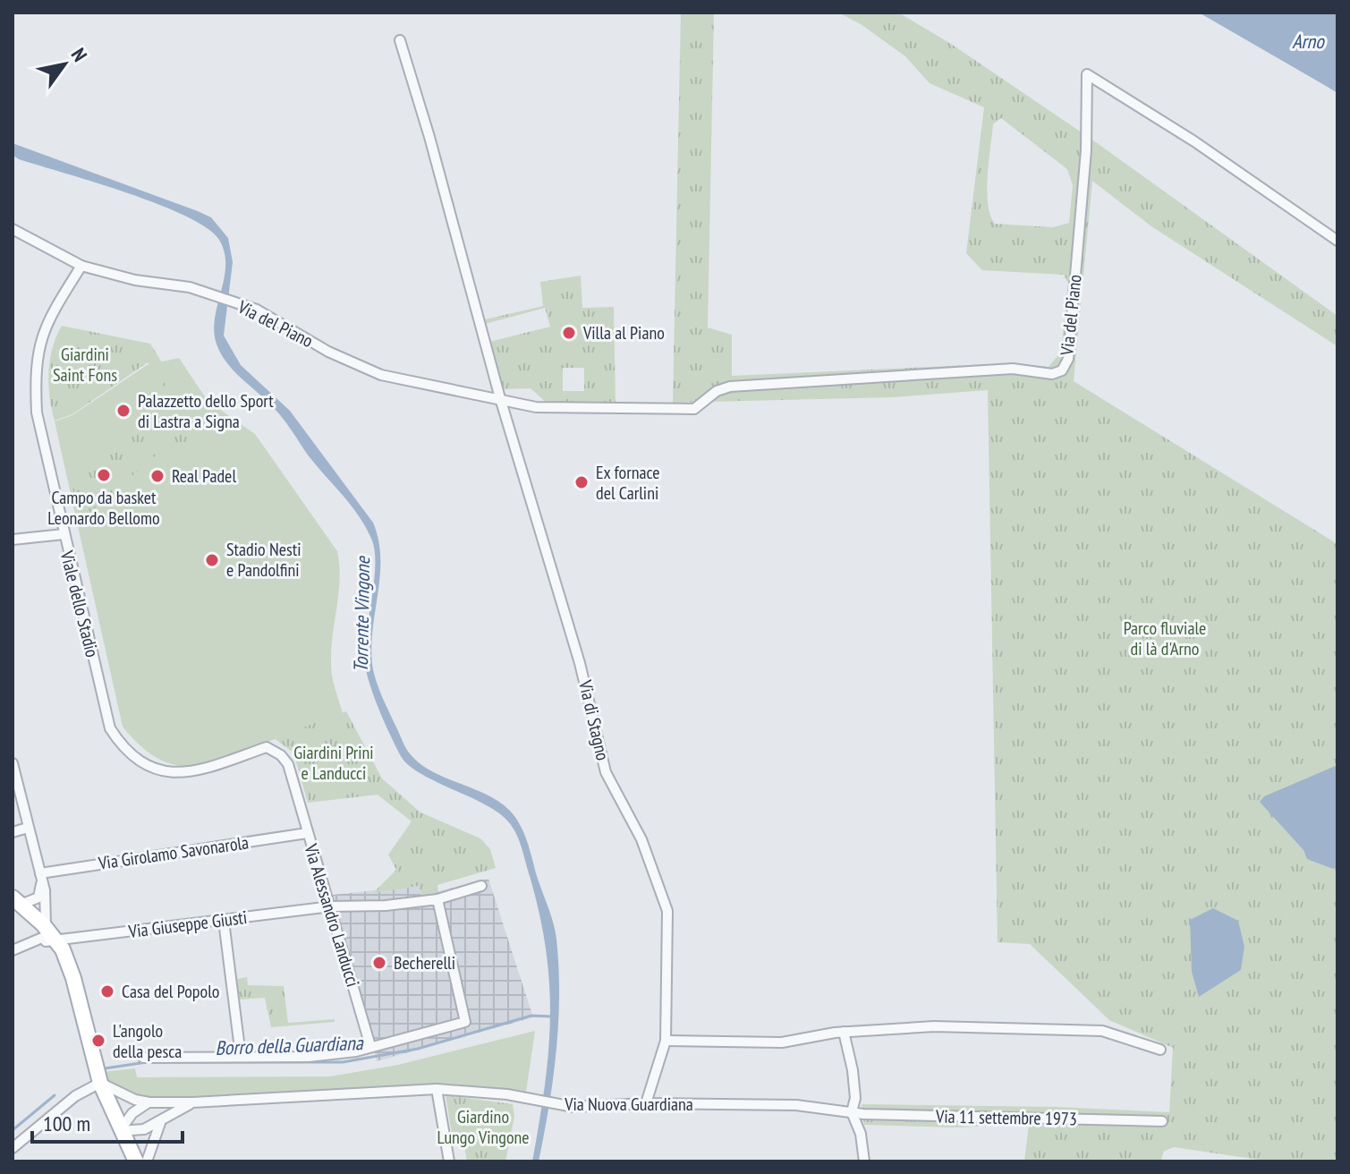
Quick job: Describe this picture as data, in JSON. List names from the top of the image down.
{
  "streets": {
    "street": [
      "Via del Piano",
      "Viale dello Stadio",
      "Via di Stagno",
      "Via Girolamo Savonarola",
      "Via Alessandro Landucci",
      "Via Giuseppe Giusti",
      "Via Nuova Guardiana",
      "Via 11 settembre 1973"
    ]
  },
  "crossings": [
    ["Via del Piano", "Viale dello Stadio"],
    ["Via del Piano", "Via di Stagno"],
    ["Viale dello Stadio", "Via Alessandro Landucci"],
    ["Via di Stagno", "Via Nuova Guardiana"],
    ["Via Girolamo Savonarola", "Via Alessandro Landucci"],
    ["Via Alessandro Landucci", "Via Giuseppe Giusti"],
    ["Via Nuova Guardiana", "Via 11 settembre 1973"]
  ],
  "water": ["Arno", "Torrente Vingone", "Borro della Guardiana"],
  "parks": [
    "Giardini Saint Fons",
    "Parco fluviale di là d'Arno",
    "Giardini Prini e Landucci",
    "Giardino Lungo Vingone"
  ],
  "places": [
    "Villa al Piano",
    "Palazzetto dello Sport di Lastra a Signa",
    "Campo da basket Leonardo Bellomo",
    "Real Padel",
    "Ex fornace del Carlini",
    "Stadio Nesti e Pandolfini",
    "Becherelli",
    "Casa del Popolo",
    "L'angolo della pesca"
  ],
  "scale_bar": "100 m",
  "north": "top right"
}
